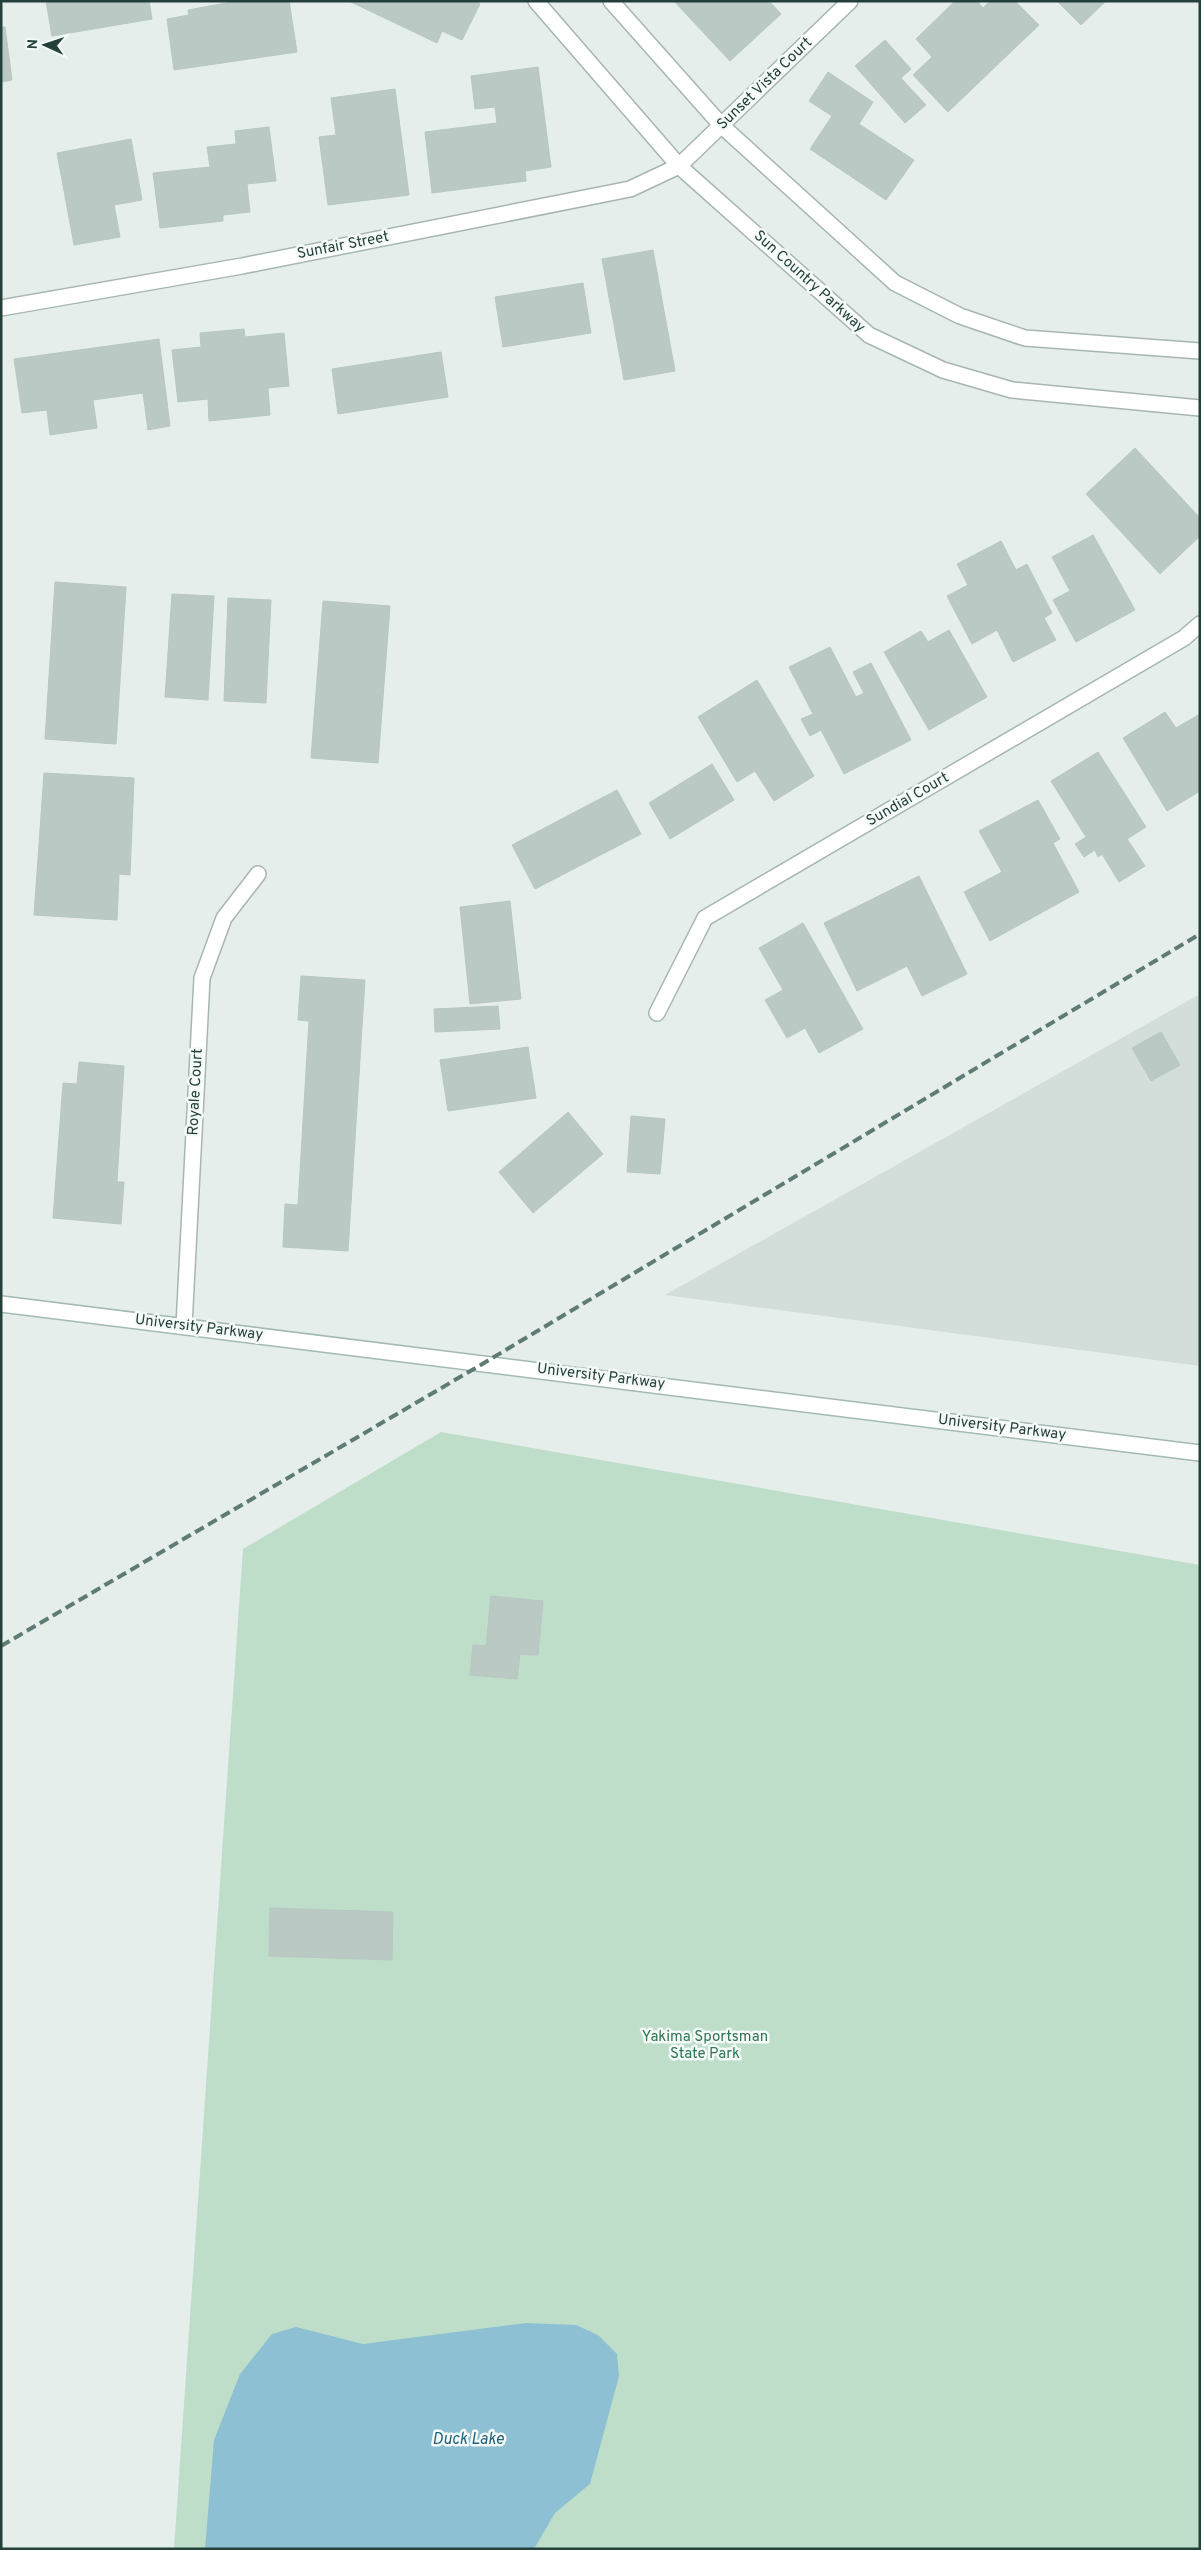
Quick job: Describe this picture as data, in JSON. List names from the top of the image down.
{
  "streets": {
    "street": [
      "Sunset Vista Court",
      "Sunfair Street",
      "Sun Country Parkway",
      "Sundial Court",
      "Royale Court",
      "University Parkway"
    ]
  },
  "crossings": [
    ["Sunset Vista Court", "Sunfair Street"],
    ["Sunset Vista Court", "Sun Country Parkway"],
    ["Sunfair Street", "Sun Country Parkway"],
    ["Royale Court", "University Parkway"]
  ],
  "water": ["Duck Lake"],
  "parks": ["Yakima Sportsman State Park"],
  "north": "left"
}
